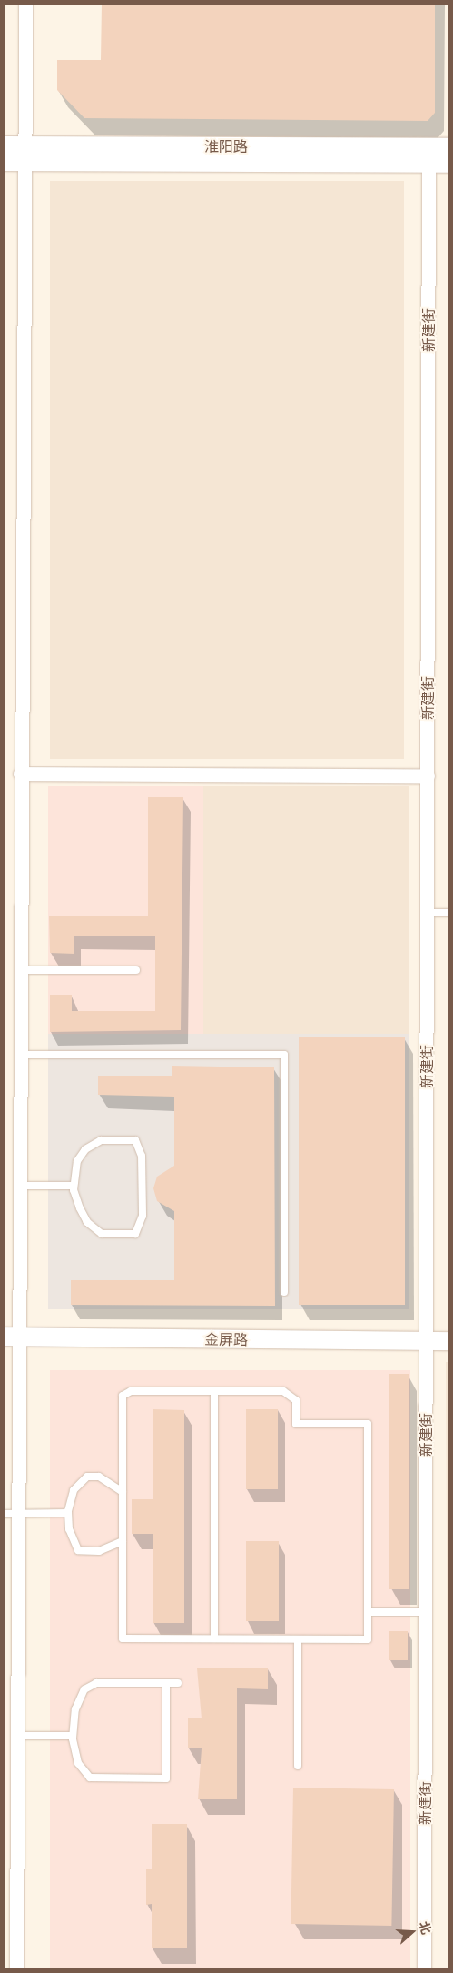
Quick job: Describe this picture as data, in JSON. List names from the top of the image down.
{
  "streets": {
    "main road": ["淮阳路", "金屏路"],
    "street": ["新建街"]
  },
  "crossings": [
    ["淮阳路", "新建街"],
    ["新建街", "金屏路"]
  ],
  "north": "right"
}
